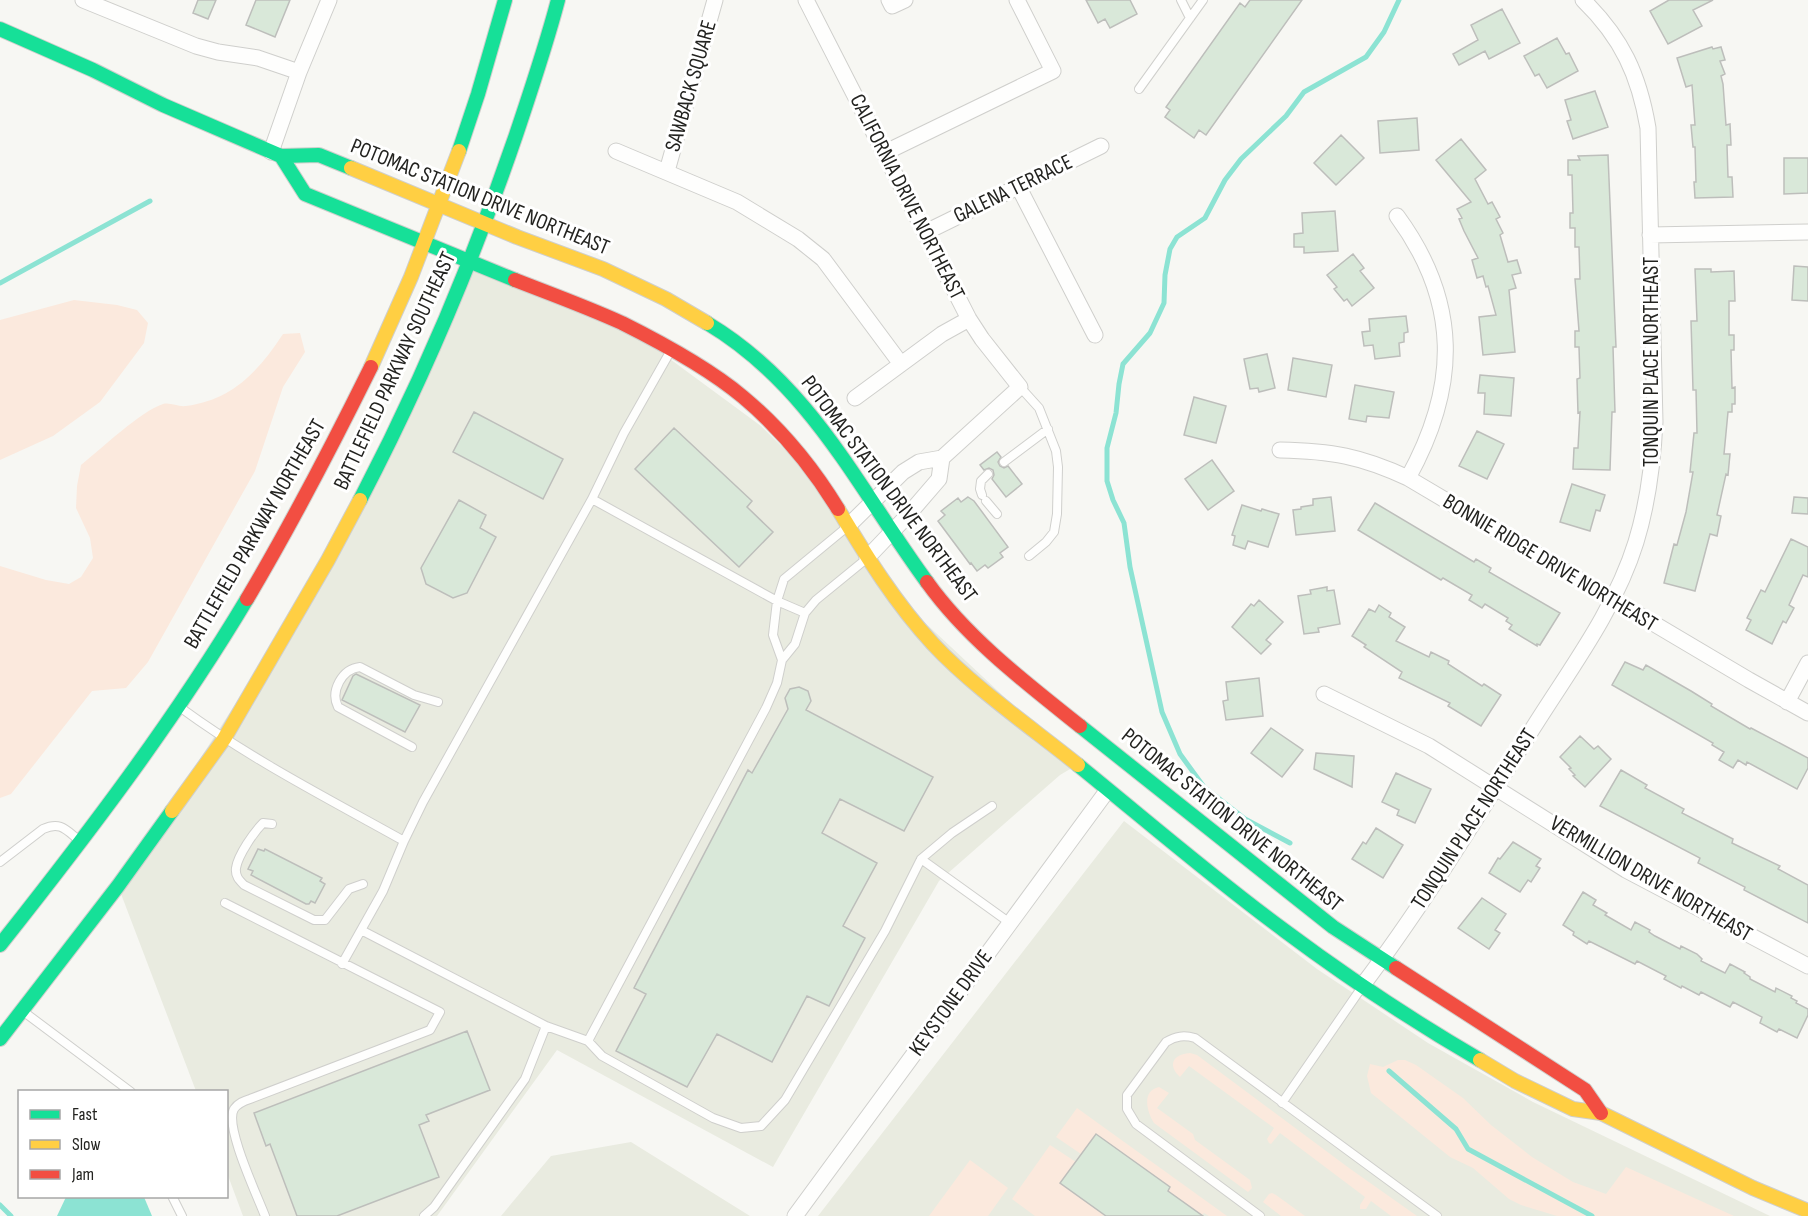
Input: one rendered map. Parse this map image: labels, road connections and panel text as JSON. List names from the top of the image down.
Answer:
{
  "streets": {
    "street": [
      "SAWBACK SQUARE",
      "GALENA TERRACE",
      "POTOMAC STATION DRIVE NORTHEAST",
      "CALIFORNIA DRIVE NORTHEAST",
      "TONQUIN PLACE NORTHEAST",
      "BATTLEFIELD PARKWAY SOUTHEAST",
      "BATTLEFIELD PARKWAY NORTHEAST",
      "BONNIE RIDGE DRIVE NORTHEAST",
      "VERMILLION DRIVE NORTHEAST",
      "KEYSTONE DRIVE"
    ]
  },
  "crossings": [
    ["GALENA TERRACE", "CALIFORNIA DRIVE NORTHEAST"],
    ["POTOMAC STATION DRIVE NORTHEAST", "TONQUIN PLACE NORTHEAST"],
    ["POTOMAC STATION DRIVE NORTHEAST", "BATTLEFIELD PARKWAY SOUTHEAST"],
    ["POTOMAC STATION DRIVE NORTHEAST", "BATTLEFIELD PARKWAY NORTHEAST"],
    ["POTOMAC STATION DRIVE NORTHEAST", "KEYSTONE DRIVE"],
    ["TONQUIN PLACE NORTHEAST", "BONNIE RIDGE DRIVE NORTHEAST"],
    ["TONQUIN PLACE NORTHEAST", "VERMILLION DRIVE NORTHEAST"]
  ],
  "legend": ["Fast", "Slow", "Jam"]
}
